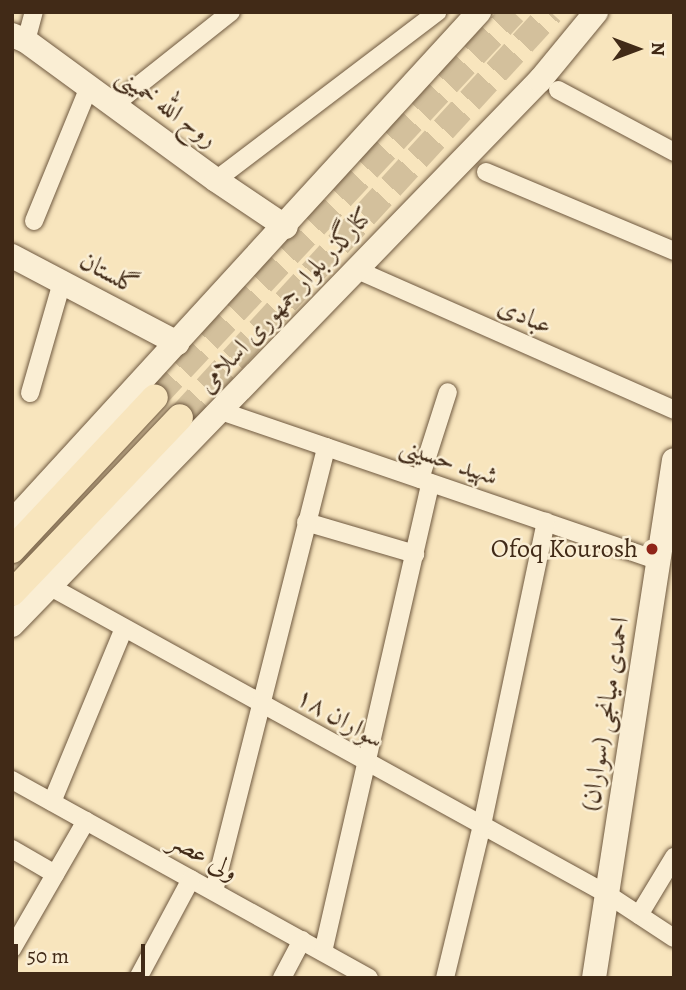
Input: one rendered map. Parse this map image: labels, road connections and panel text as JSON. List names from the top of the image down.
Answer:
{
  "streets": {
    "main road": [
      "روح الله خمینی",
      "گلستان",
      "کنارگذر بلوار جمهوری اسلامی",
      "احمدی میانجی (سواران)"
    ],
    "street": [
      "عبادی",
      "شهید حسینی",
      "سواران ۱۸",
      "ولی عصر"
    ]
  },
  "crossings": [
    ["روح الله خمینی", "کنارگذر بلوار جمهوری اسلامی"],
    ["گلستان", "کنارگذر بلوار جمهوری اسلامی"],
    ["کنارگذر بلوار جمهوری اسلامی", "عبادی"],
    ["کنارگذر بلوار جمهوری اسلامی", "شهید حسینی"],
    ["کنارگذر بلوار جمهوری اسلامی", "سواران ۱۸"],
    ["شهید حسینی", "احمدی میانجی (سواران)"],
    ["احمدی میانجی (سواران)", "سواران ۱۸"]
  ],
  "places": ["Ofoq Kourosh"],
  "scale_bar": "50 m",
  "north": "right"
}
